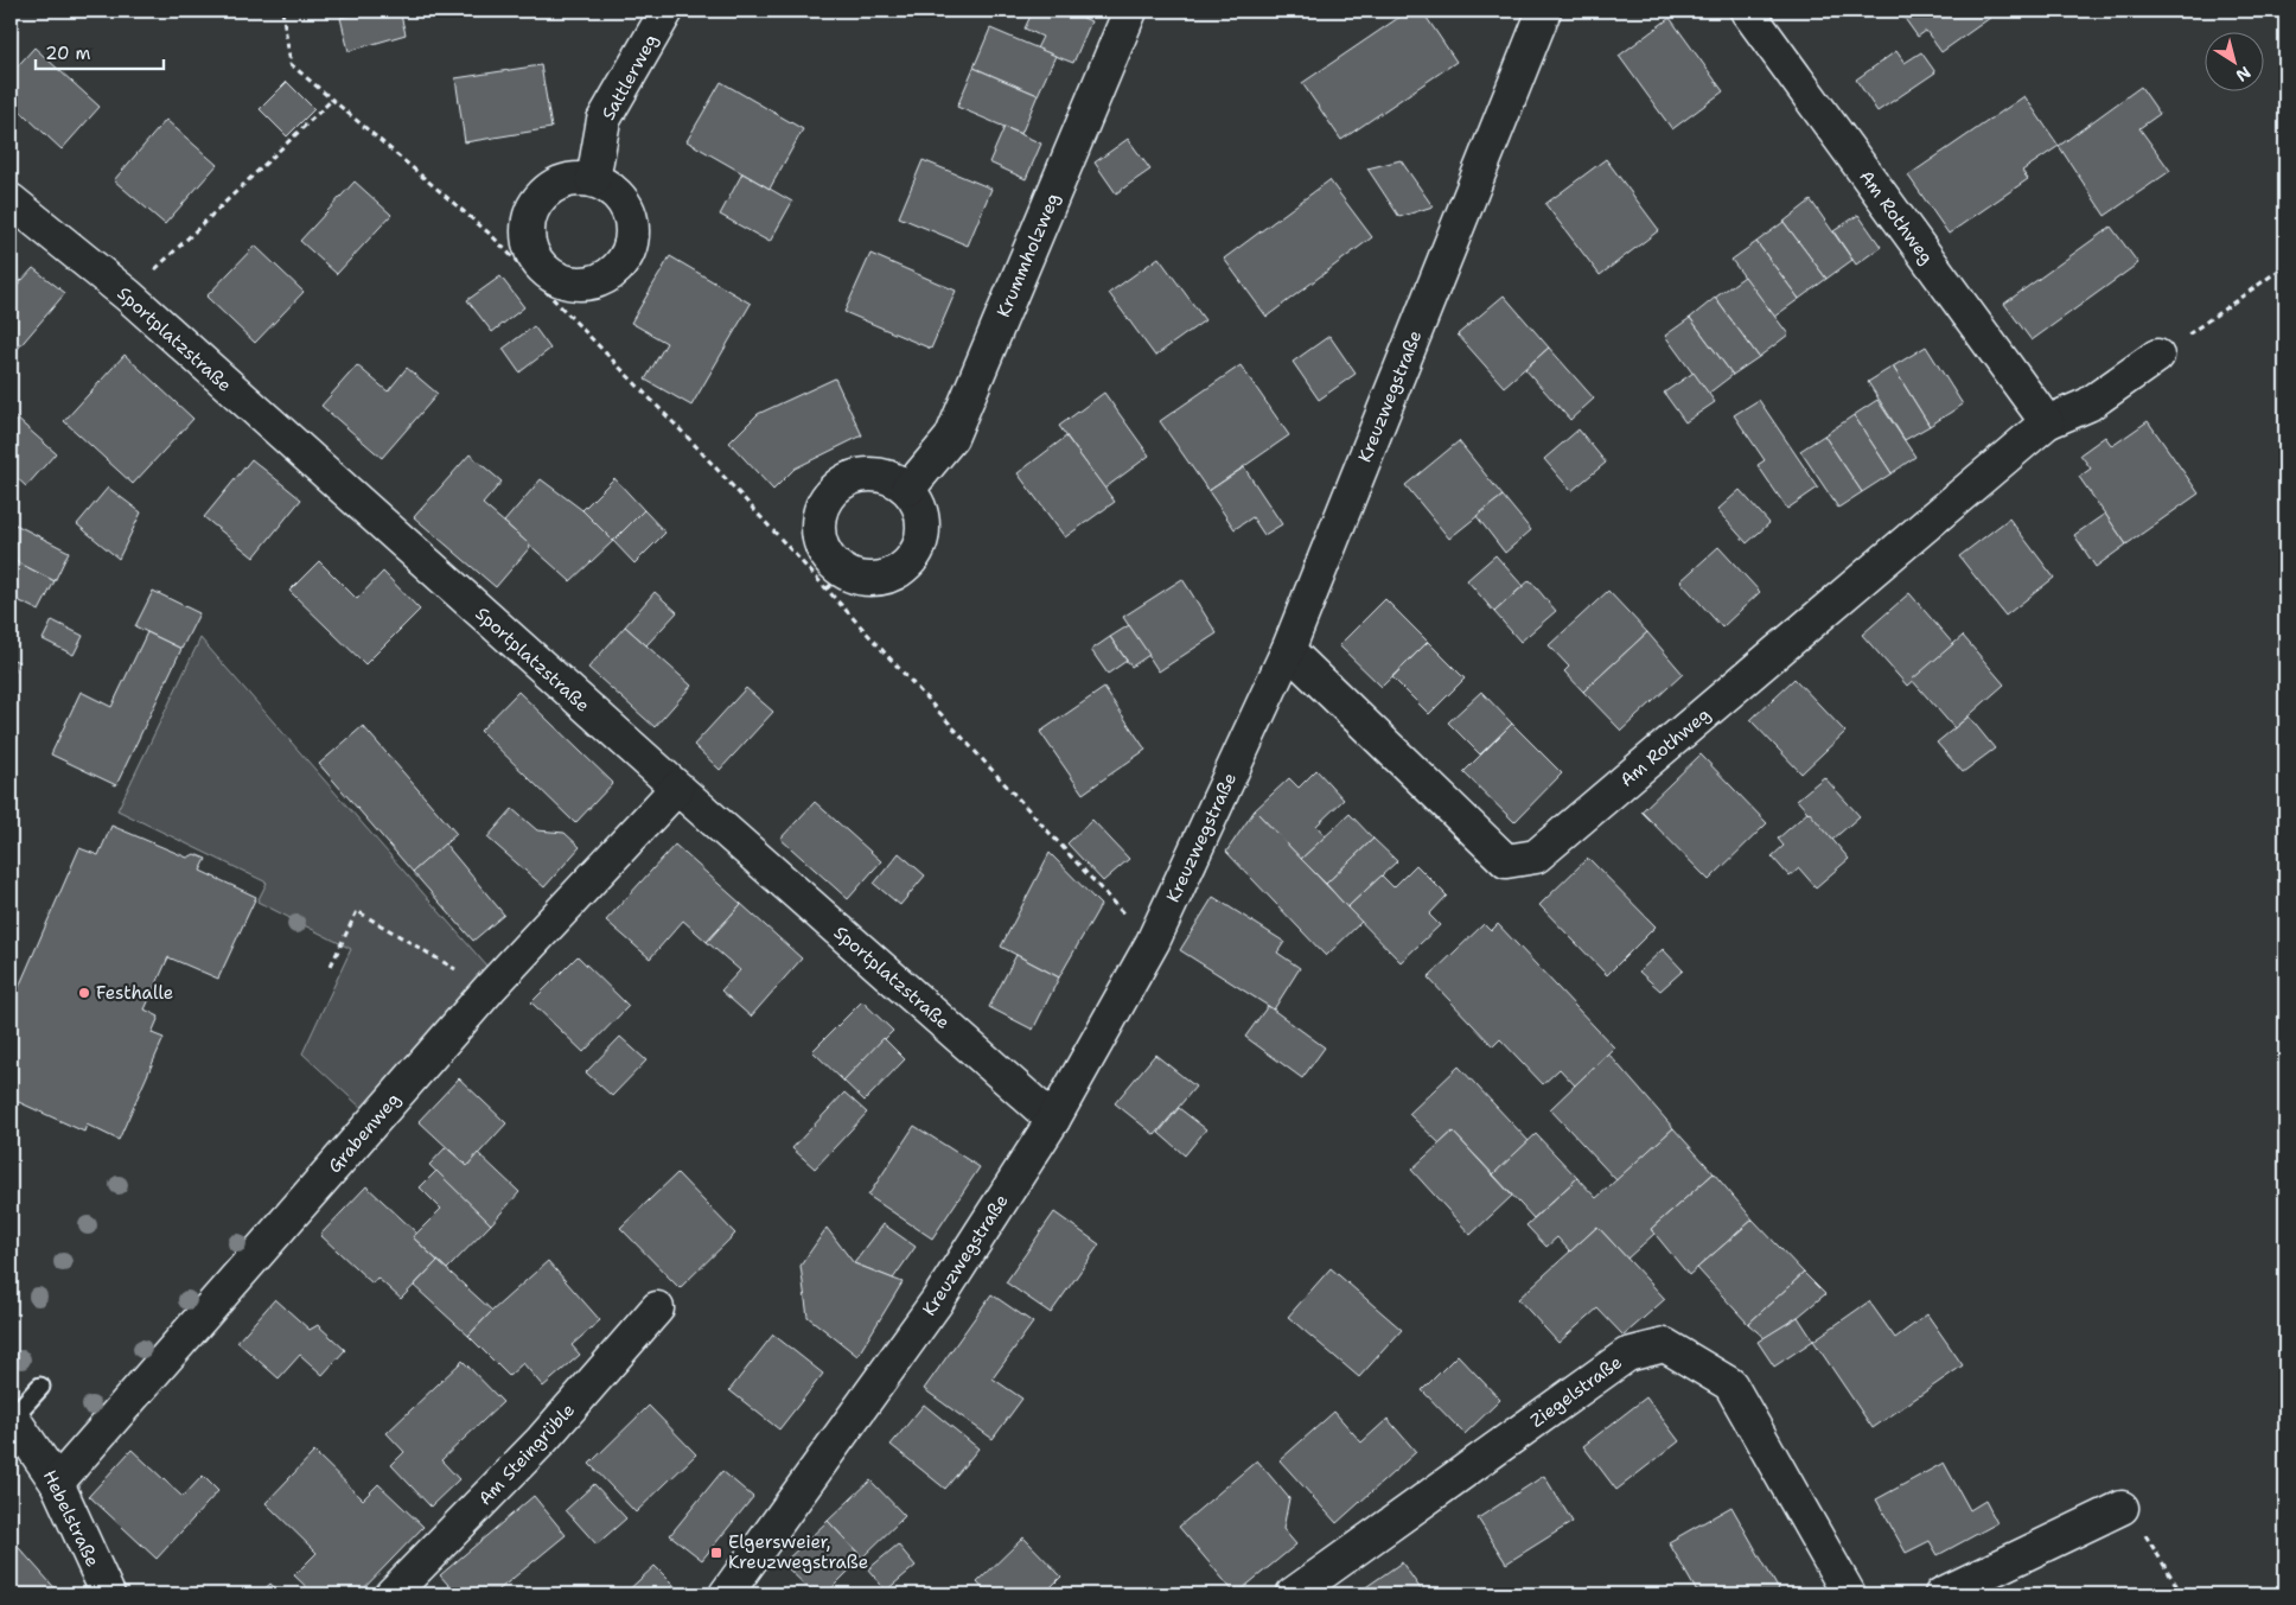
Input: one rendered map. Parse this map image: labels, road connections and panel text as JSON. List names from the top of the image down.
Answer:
{
  "streets": {
    "street": [
      "Sattlerweg",
      "Am Rothweg",
      "Krummholzweg",
      "Sportplatzstraße",
      "Kreuzwegstraße",
      "Grabenweg",
      "Ziegelstraße",
      "Am Steingrüble",
      "Hebelstraße"
    ]
  },
  "crossings": [
    ["Am Rothweg", "Kreuzwegstraße"],
    ["Sportplatzstraße", "Kreuzwegstraße"],
    ["Sportplatzstraße", "Grabenweg"],
    ["Grabenweg", "Hebelstraße"]
  ],
  "places": {
    "other": ["Festhalle"],
    "transit": ["Elgersweier, Kreuzwegstraße"]
  },
  "scale_bar": "20 m",
  "north": "bottom right"
}
